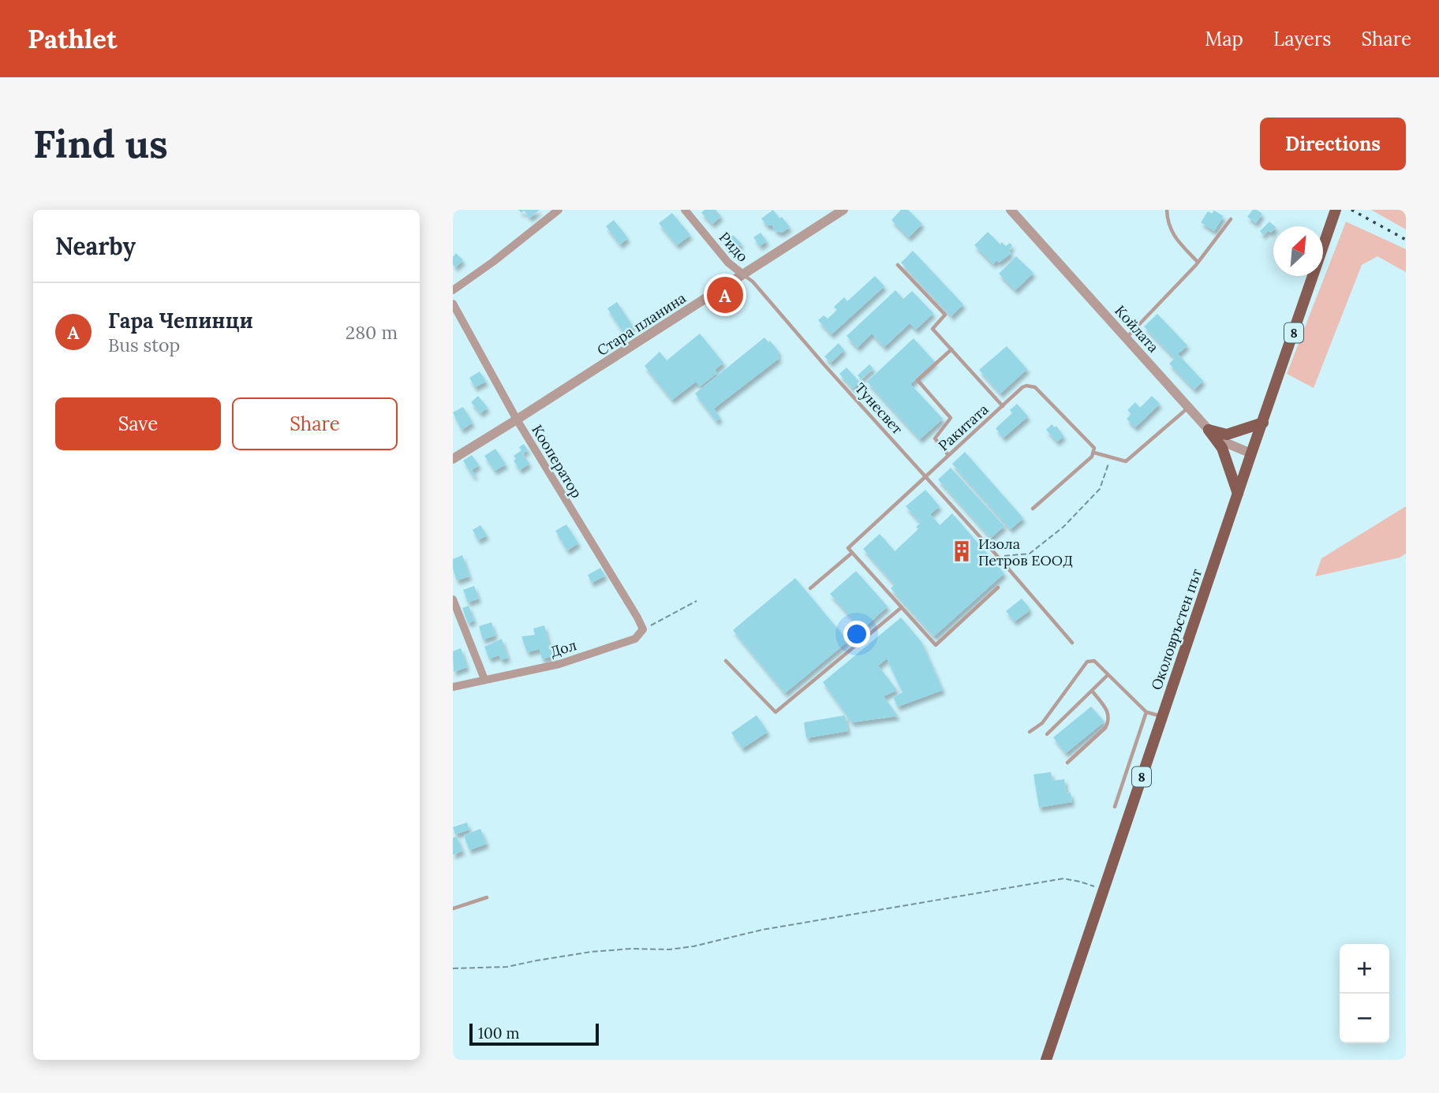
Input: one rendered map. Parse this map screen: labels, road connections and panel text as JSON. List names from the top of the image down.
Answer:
{
  "streets": {
    "main road": ["8", "Околовръстен път"],
    "street": [
      "Ридо",
      "Стара планина",
      "Койлата",
      "Кооператор",
      "Дол"
    ],
    "lane": ["Тунесвет", "Ракитата"]
  },
  "crossings": [
    ["Ридо", "Стара планина"],
    ["Ридо", "Тунесвет"],
    ["Стара планина", "Тунесвет"],
    ["Стара планина", "Кооператор"],
    ["Койлата", "Околовръстен път"],
    ["Тунесвет", "Ракитата"],
    ["Кооператор", "Дол"]
  ],
  "places": {
    "building": ["Изола Петров ЕООД"]
  },
  "scale_bar": "100 m",
  "north": "top right",
  "page": {
    "header": "Pathlet",
    "nav": ["Map", "Layers", "Share"],
    "buttons": [
      "Directions",
      ["Save", "Share"]
    ],
    "title": "Find us",
    "heading": "Nearby",
    "pins": "A",
    "list": [
      {
        "mark": "A",
        "name": "Гара Чепинци",
        "note": "Bus stop",
        "value": "280 m"
      }
    ],
    "map_buttons": ["+", "−"],
    "scale": "100 m"
  }
}
